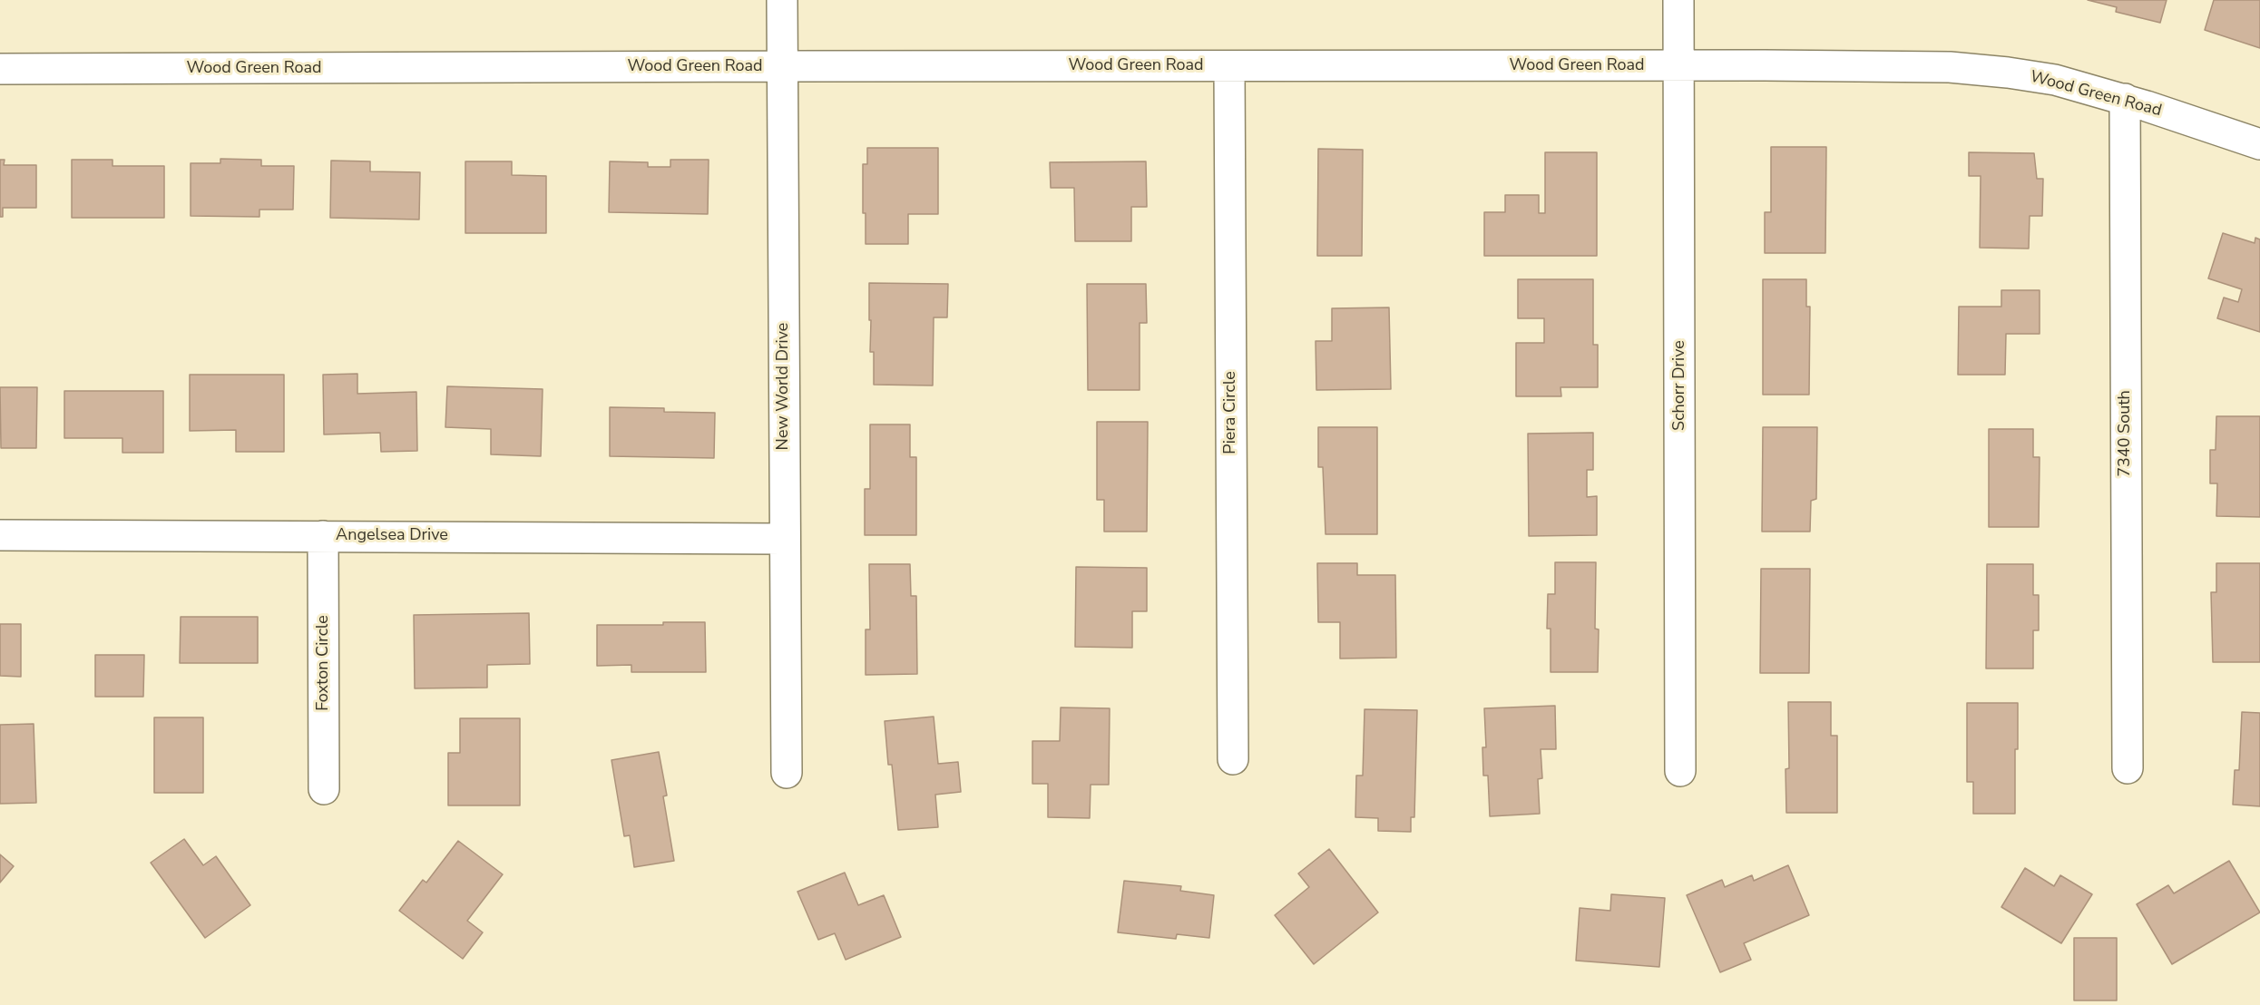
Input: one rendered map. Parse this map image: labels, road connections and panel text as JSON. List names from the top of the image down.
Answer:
{
  "streets": {
    "street": [
      "Wood Green Road",
      "Schorr Drive",
      "New World Drive",
      "Piera Circle",
      "7340 South",
      "Angelsea Drive",
      "Foxton Circle"
    ]
  },
  "crossings": [
    ["Wood Green Road", "Schorr Drive"],
    ["Wood Green Road", "New World Drive"],
    ["Wood Green Road", "Piera Circle"],
    ["Wood Green Road", "7340 South"],
    ["New World Drive", "Angelsea Drive"],
    ["Angelsea Drive", "Foxton Circle"]
  ]
}
